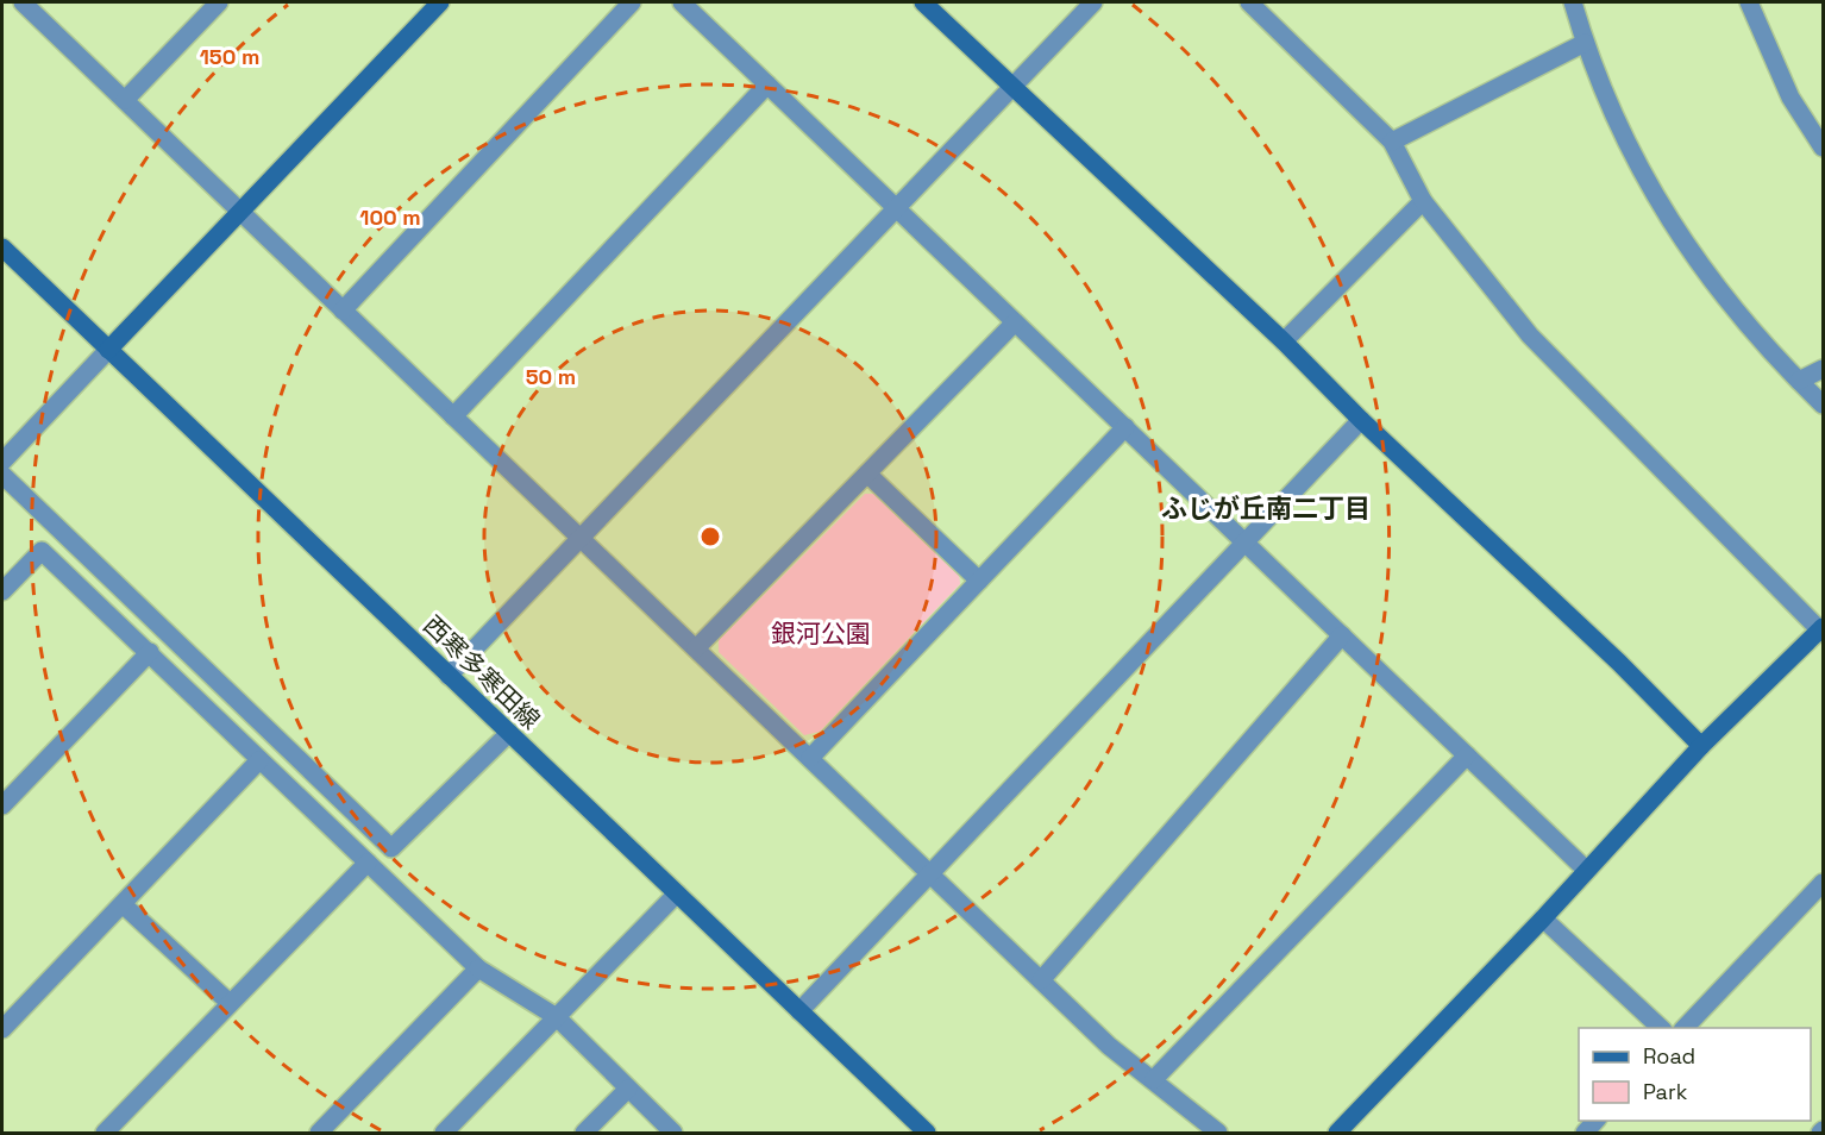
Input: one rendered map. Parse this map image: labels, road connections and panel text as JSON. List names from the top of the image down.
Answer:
{
  "streets": {
    "street": ["西寒多寒田線"]
  },
  "districts": ["ふじが丘南二丁目"],
  "parks": ["銀河公園"],
  "legend": ["Road", "Park"],
  "rings": ["150 m", "100 m", "50 m"]
}
